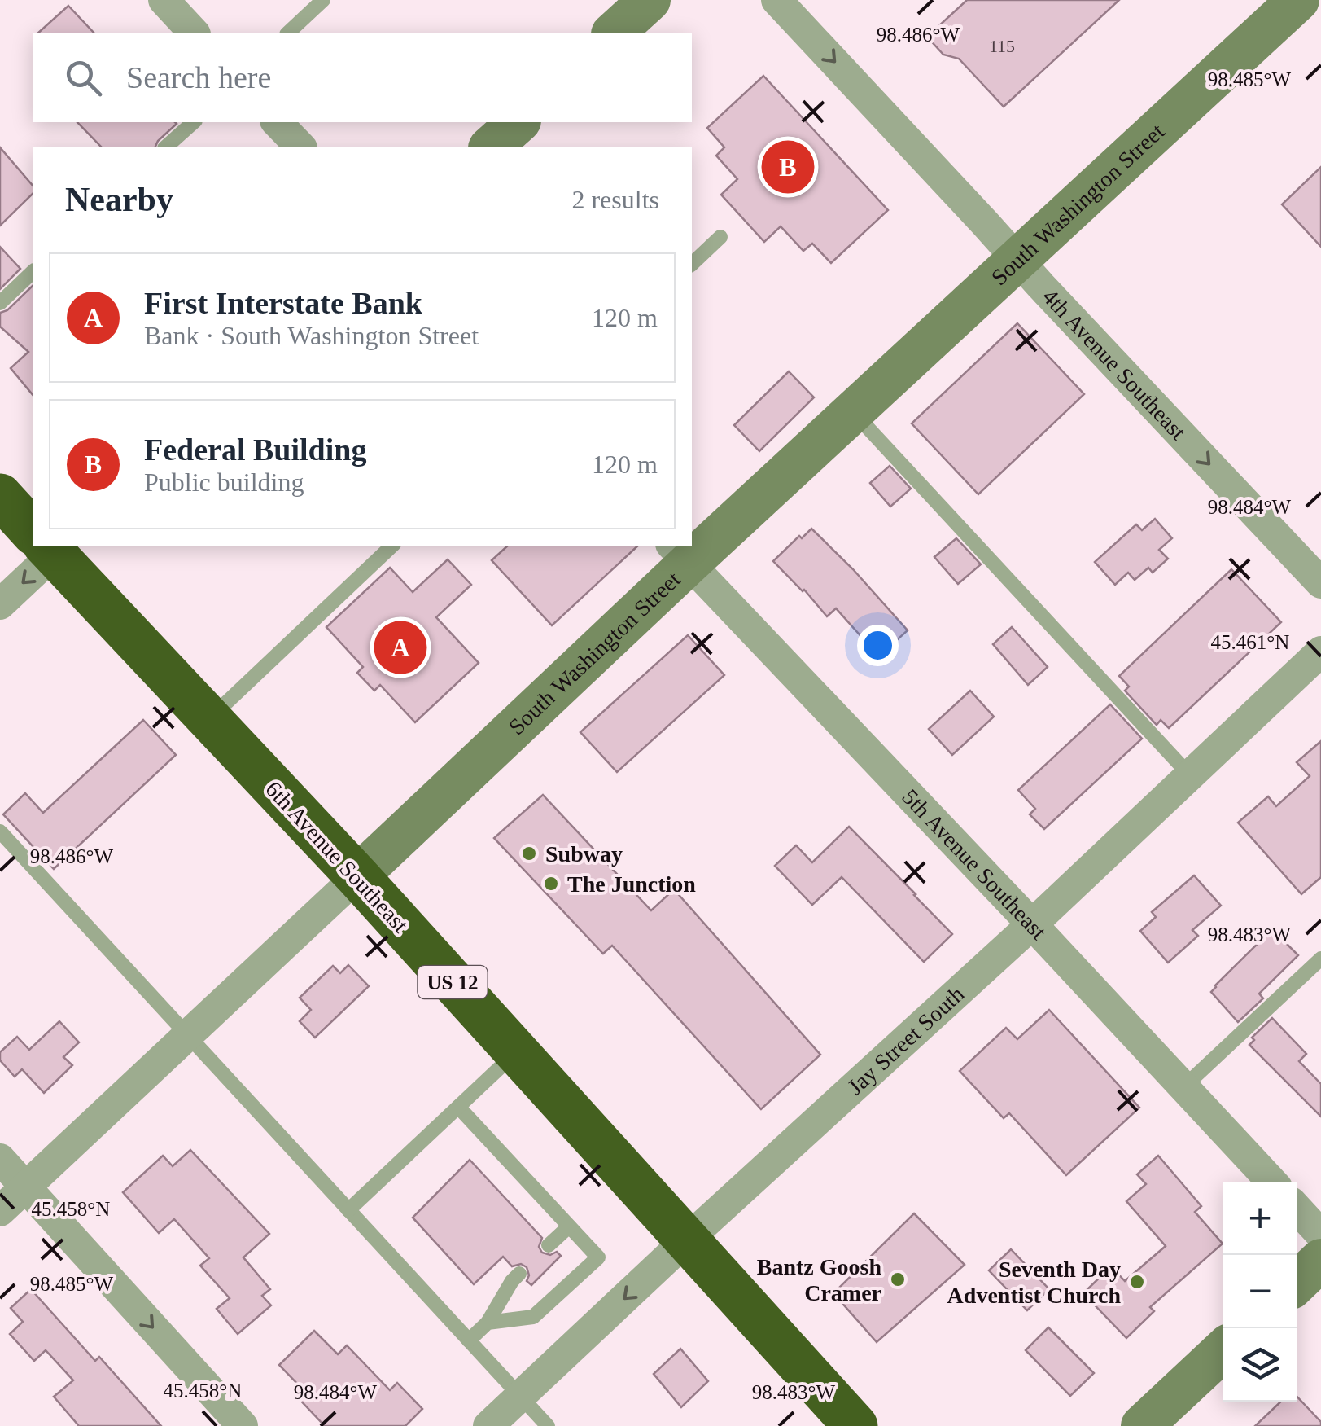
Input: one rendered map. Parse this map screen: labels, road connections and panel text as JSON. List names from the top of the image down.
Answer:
{
  "streets": {
    "highway": ["6th Avenue Southeast", "US 12"],
    "street": [
      "South Washington Street",
      "4th Avenue Southeast",
      "5th Avenue Southeast",
      "Jay Street South"
    ]
  },
  "crossings": [
    ["South Washington Street", "4th Avenue Southeast"],
    ["South Washington Street", "6th Avenue Southeast"],
    ["South Washington Street", "5th Avenue Southeast"],
    ["6th Avenue Southeast", "Jay Street South"],
    ["5th Avenue Southeast", "Jay Street South"]
  ],
  "one_way": ["4th Avenue Southeast"],
  "places": [
    "Subway",
    "The Junction",
    "Bantz Goosh Cramer",
    "Seventh Day Adventist Church"
  ],
  "house_numbers": ["115"],
  "page": {
    "search": "Search here",
    "pins": ["B", "A"],
    "heading": ["Nearby", "2 results"],
    "list": [
      {
        "mark": "A",
        "name": "First Interstate Bank",
        "note": "Bank · South Washington Street",
        "value": "120 m"
      },
      {
        "mark": "B",
        "name": "Federal Building",
        "note": "Public building",
        "value": "120 m"
      }
    ],
    "map_buttons": ["+", "−"]
  },
  "coordinates": [
    "98.486°W",
    "98.485°W",
    "98.484°W",
    "45.461°N",
    "98.483°W",
    "45.458°N"
  ]
}
